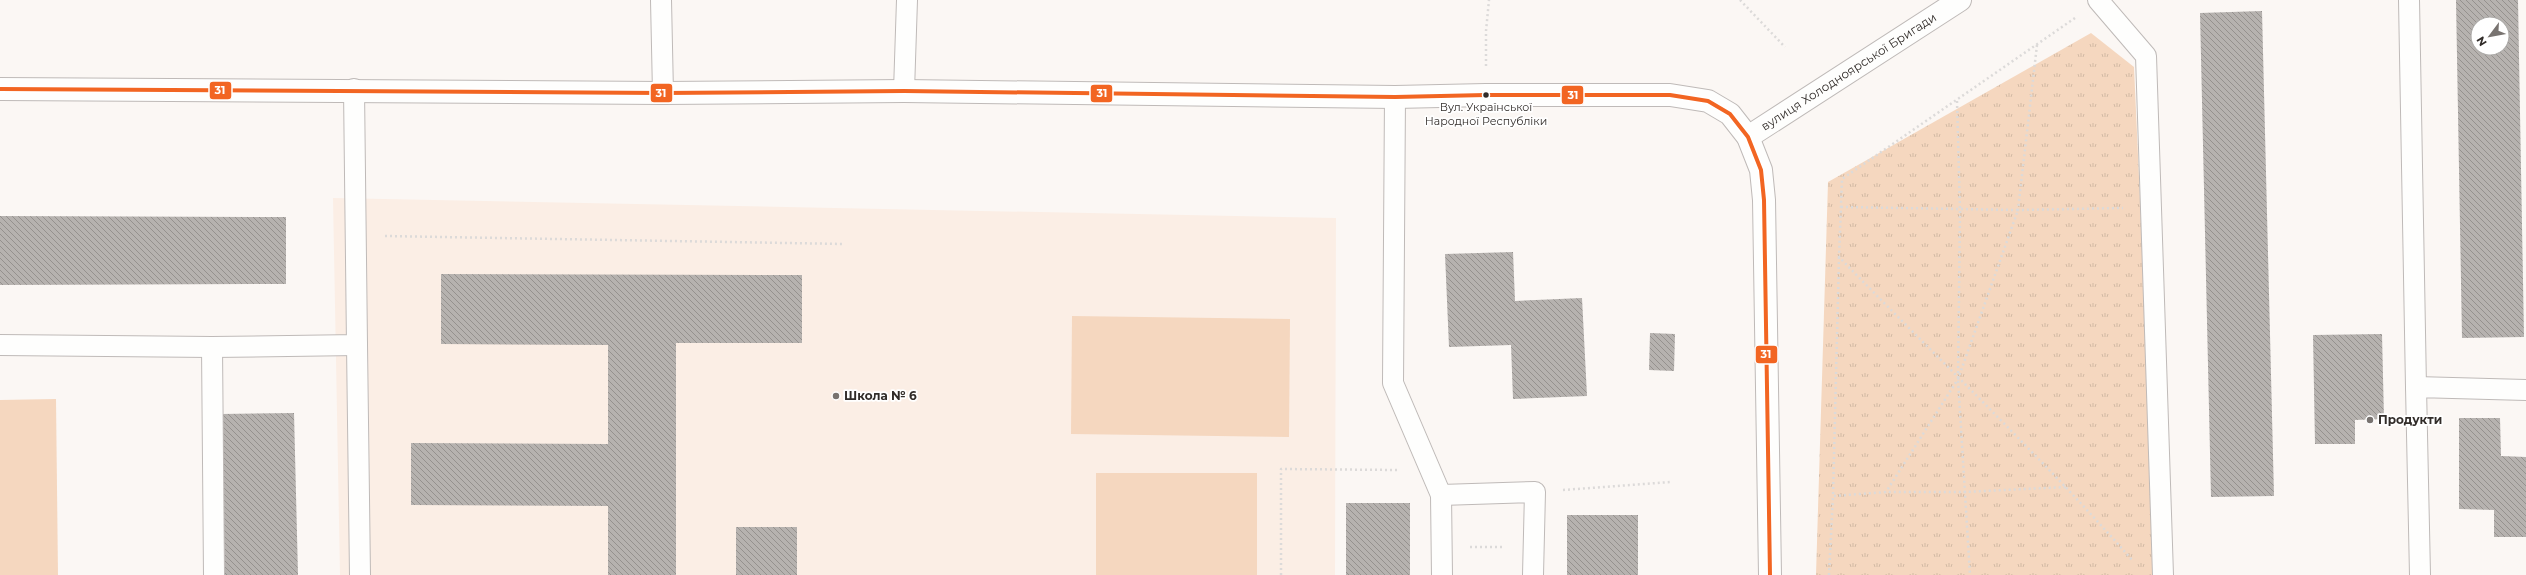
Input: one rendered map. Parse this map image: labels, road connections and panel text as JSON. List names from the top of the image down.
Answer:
{
  "streets": {
    "street": ["вулиця Холодноярської Бригади"]
  },
  "places": ["Вул. Української Народної Республіки", "Школа № 6", "Продукти"],
  "lines": ["transit line 31"],
  "north": "bottom left"
}
